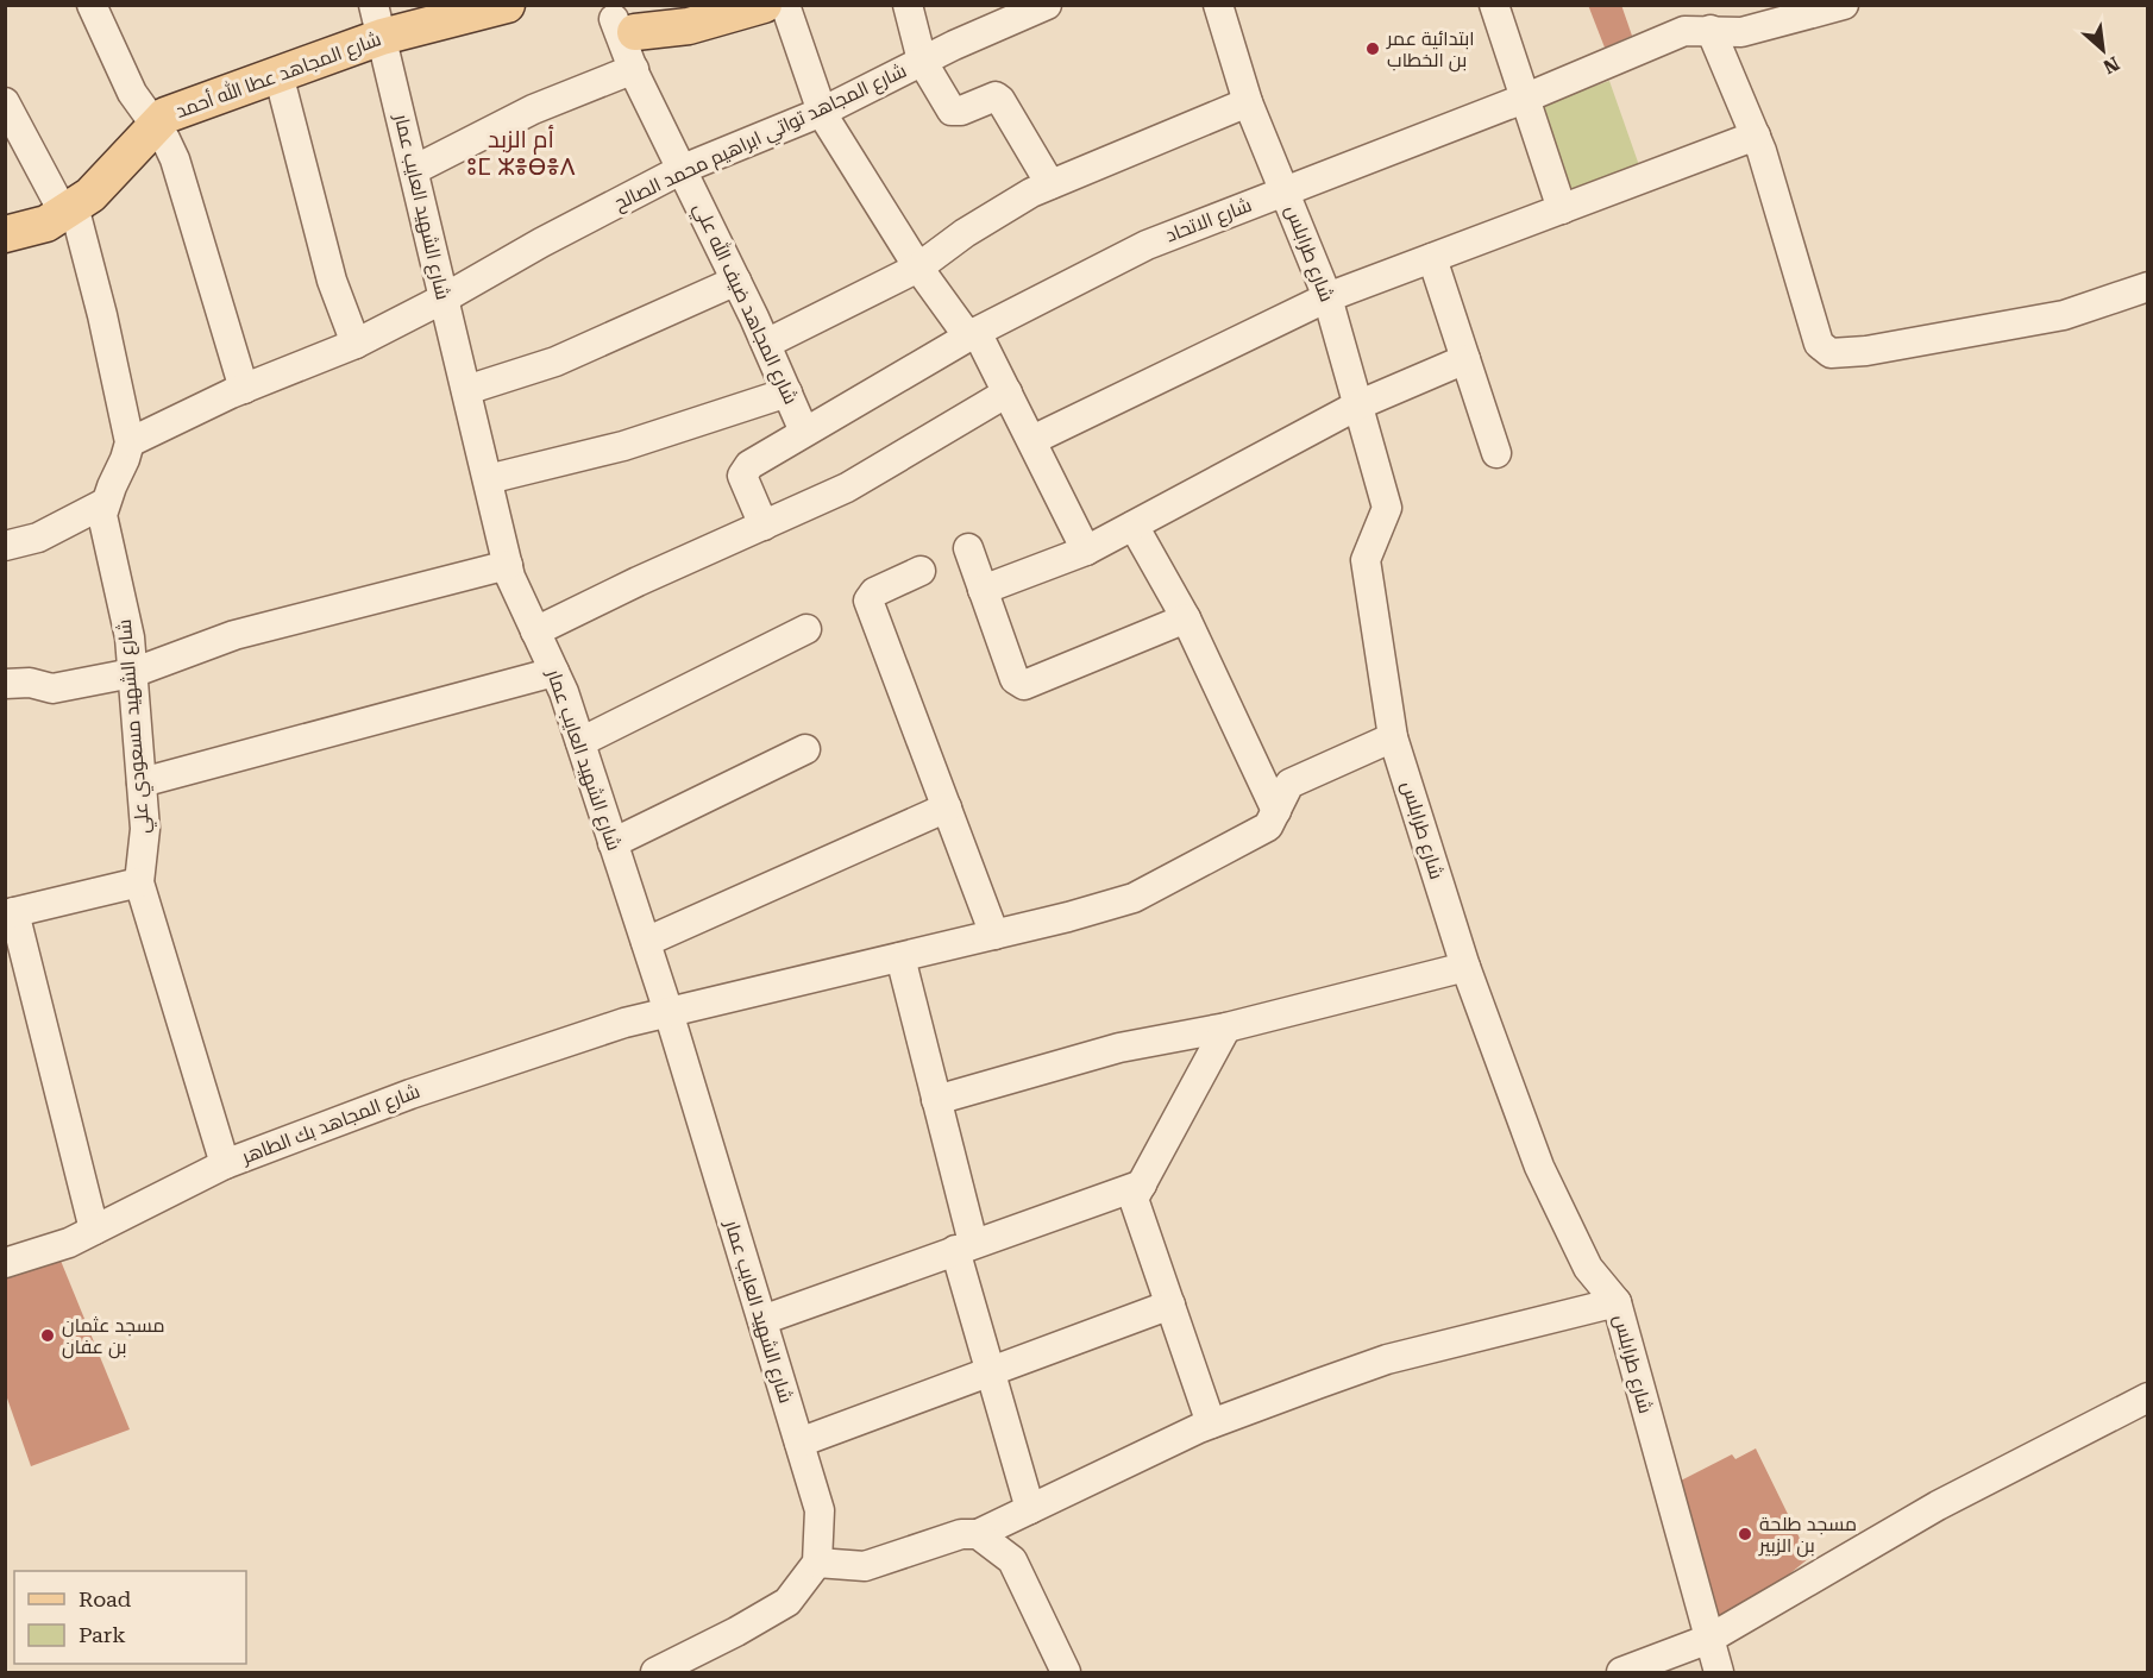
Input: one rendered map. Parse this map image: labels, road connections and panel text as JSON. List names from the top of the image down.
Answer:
{
  "streets": {
    "main road": ["شارع المجاهد عطا الله أحمد"],
    "street": [
      "شارع المجاهد تواتي ابراهيم محمد الصالح",
      "شارع الشهيد العايب عمار",
      "شارع الاتحاد",
      "شارع طرابلس",
      "شارع المجاهد ضيف الله علي",
      "شارع الشهيد مسعودي علي",
      "شارع المجاهد بك الطاهر"
    ]
  },
  "crossings": [
    ["شارع المجاهد عطا الله أحمد", "شارع الشهيد العايب عمار"],
    ["شارع المجاهد تواتي ابراهيم محمد الصالح", "شارع الشهيد العايب عمار"],
    ["شارع المجاهد تواتي ابراهيم محمد الصالح", "شارع المجاهد ضيف الله علي"],
    ["شارع المجاهد تواتي ابراهيم محمد الصالح", "شارع الشهيد مسعودي علي"],
    ["شارع الشهيد العايب عمار", "شارع المجاهد بك الطاهر"],
    ["شارع الاتحاد", "شارع طرابلس"],
    ["شارع الاتحاد", "شارع المجاهد ضيف الله علي"],
    ["شارع طرابلس", "شارع المجاهد بك الطاهر"],
    ["شارع الشهيد مسعودي علي", "شارع المجاهد بك الطاهر"]
  ],
  "districts": ["أم الزبد ⵓⵎ ⵣⴻⴱⴻⴷ"],
  "places": ["ابتدائية عمر بن الخطاب", "مسجد عثمان بن عفان", "مسجد طلحة بن الزبير"],
  "legend": ["Road", "Park"],
  "north": "bottom right"
}
